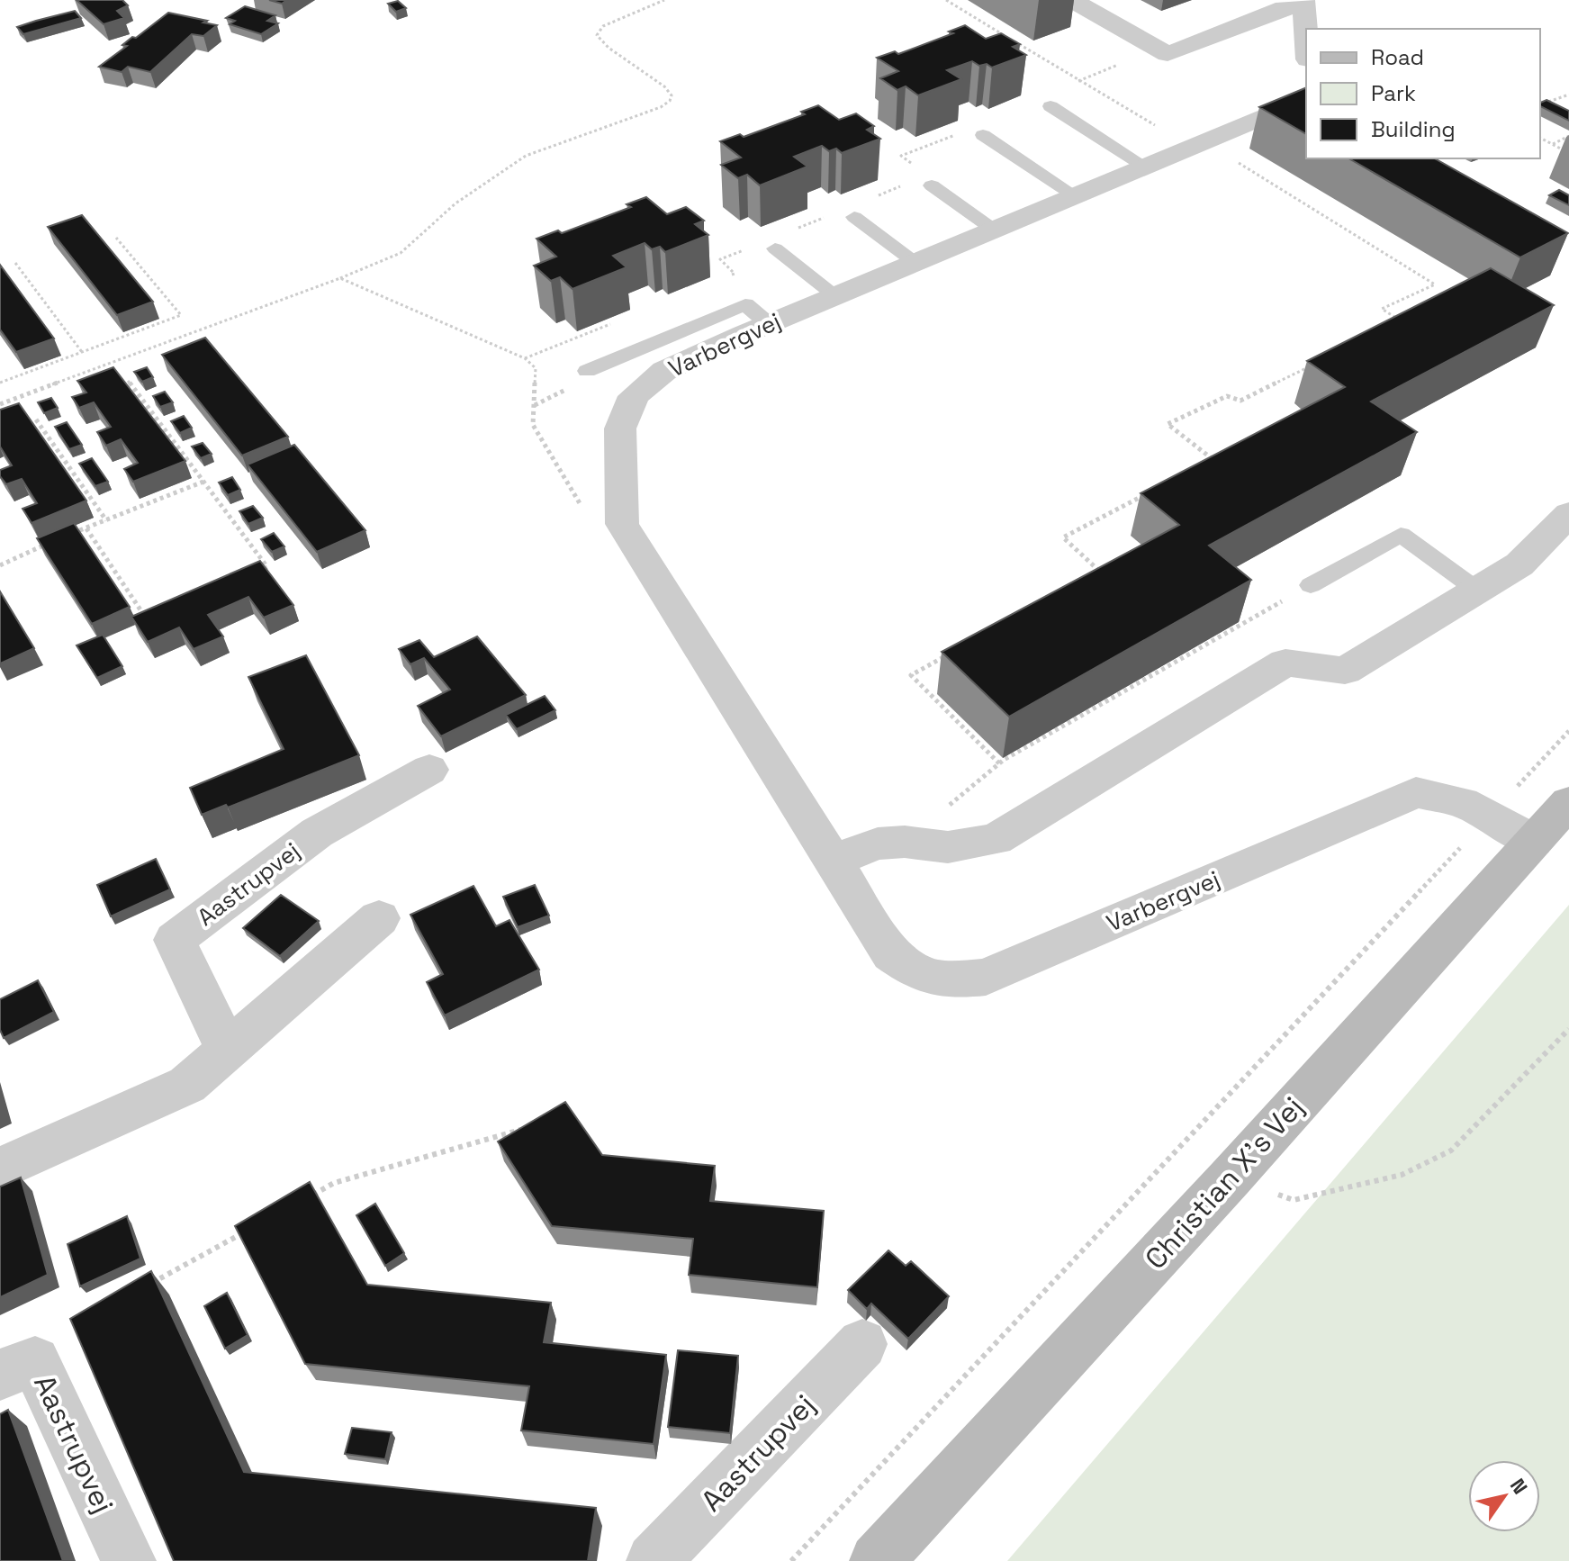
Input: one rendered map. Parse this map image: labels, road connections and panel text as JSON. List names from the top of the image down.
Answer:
{
  "streets": {
    "street": ["Varbergvej", "Aastrupvej", "Christian X's Vej"]
  },
  "crossings": [
    ["Varbergvej", "Christian X's Vej"]
  ],
  "legend": ["Road", "Park", "Building"],
  "north": "top right"
}
